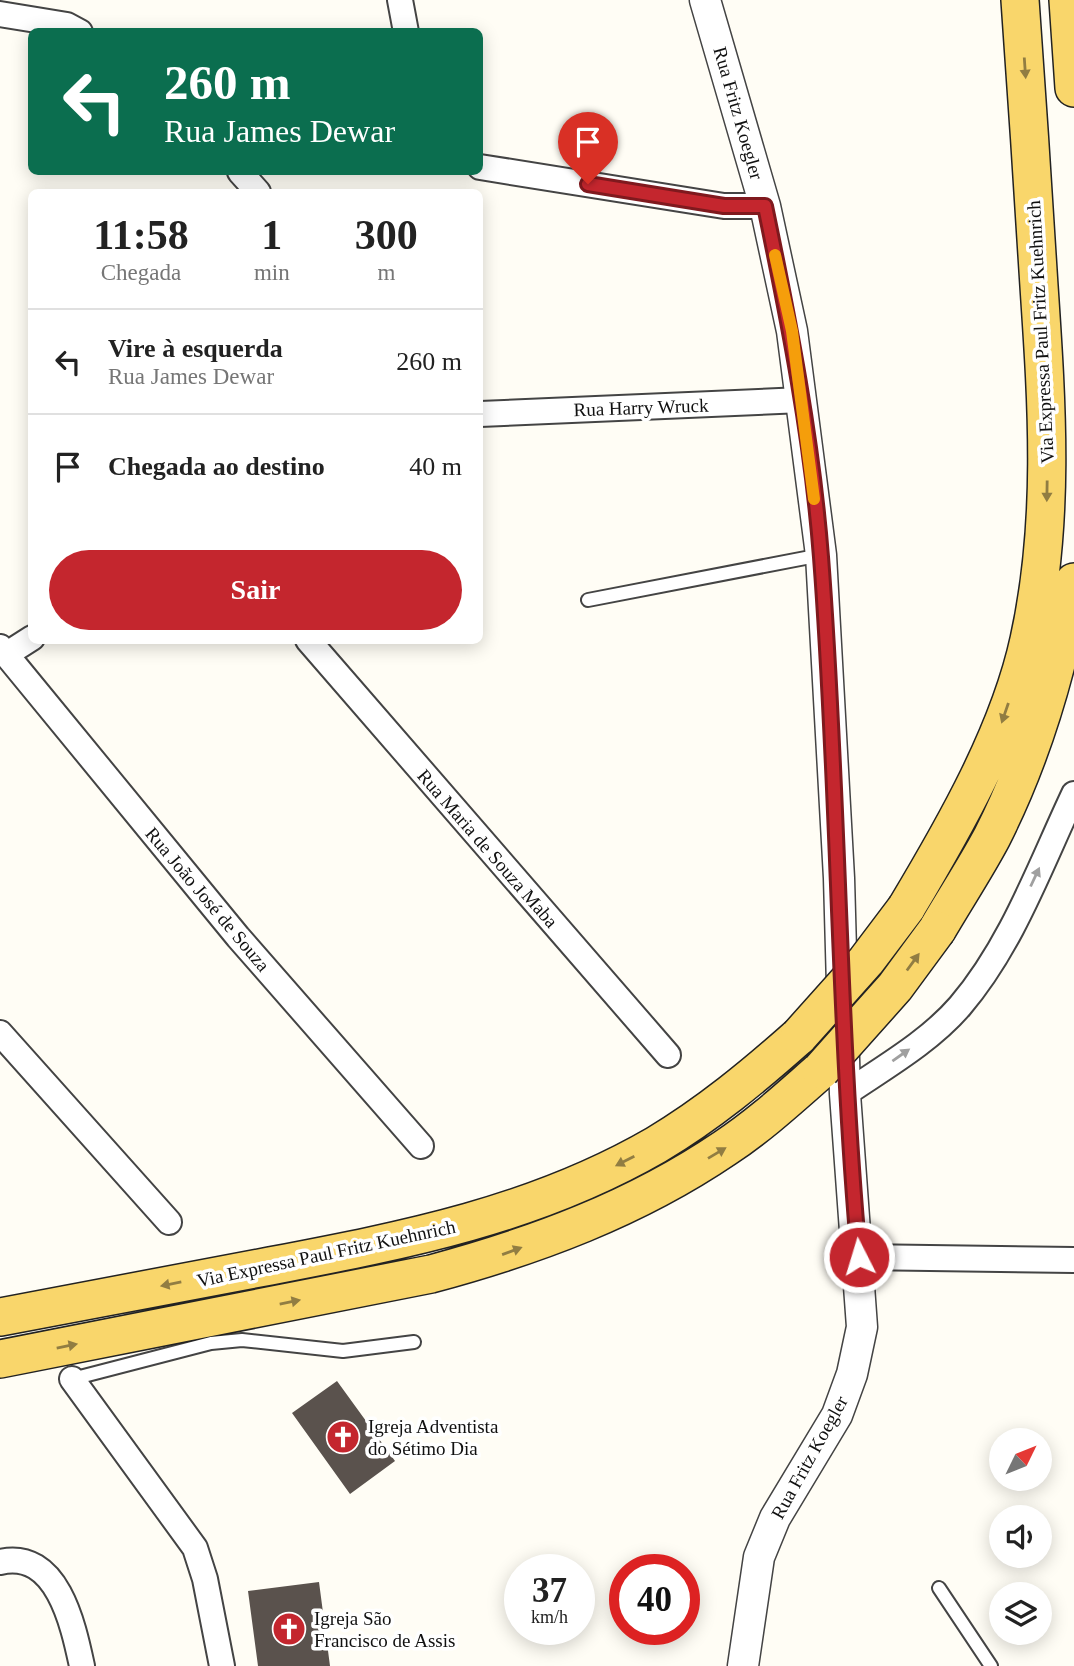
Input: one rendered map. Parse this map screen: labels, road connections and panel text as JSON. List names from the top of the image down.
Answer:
{
  "streets": {
    "main road": ["Via Expressa Paul Fritz Kuehnrich"],
    "street": [
      "Rua Fritz Koegler",
      "Rua Harry Wruck",
      "Rua Maria de Souza Maba",
      "Rua João José de Souza"
    ]
  },
  "crossings": [
    ["Rua Fritz Koegler", "Via Expressa Paul Fritz Kuehnrich"],
    ["Rua Fritz Koegler", "Rua Harry Wruck"]
  ],
  "places": {
    "church": ["Igreja Adventista do Sétimo Dia", "Igreja São Francisco de Assis"]
  },
  "north": "top right",
  "page": {
    "turn": ["260 m", "Rua James Dewar"],
    "eta": [
      "11:58",
      "Chegada",
      "1",
      "min",
      "300",
      "m"
    ],
    "list": [
      {
        "name": "Vire à esquerda",
        "note": "Rua James Dewar",
        "value": "260 m"
      },
      {
        "name": "Chegada ao destino",
        "value": "40 m"
      }
    ],
    "buttons": "Sair",
    "speed": "37 km/h",
    "limit": "40"
  }
}
